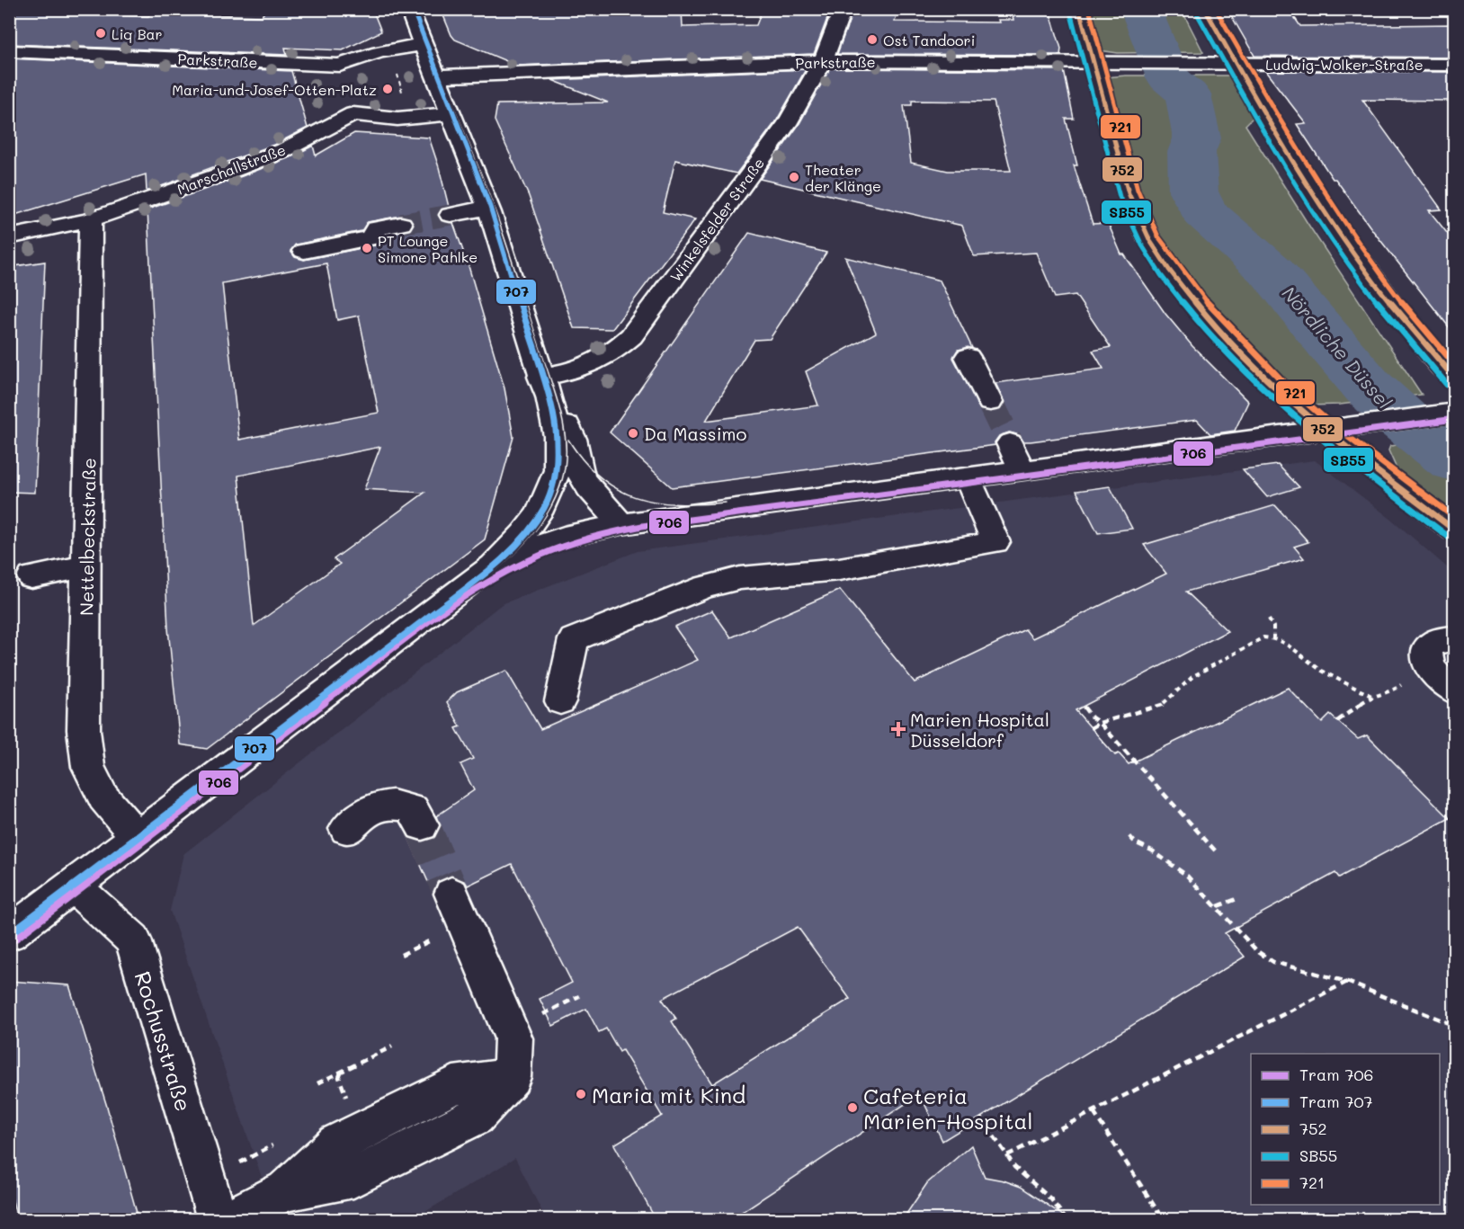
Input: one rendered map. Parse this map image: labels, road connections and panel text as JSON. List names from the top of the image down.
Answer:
{
  "streets": {
    "street": [
      "Parkstraße",
      "Ludwig-Wolker-Straße",
      "Marschallstraße",
      "Winkelsfelder Straße",
      "Nettelbeckstraße",
      "Rochusstraße"
    ]
  },
  "crossings": [
    ["Parkstraße", "Ludwig-Wolker-Straße"],
    ["Parkstraße", "Winkelsfelder Straße"],
    ["Marschallstraße", "Nettelbeckstraße"]
  ],
  "water": ["Nördliche Düssel"],
  "places": {
    "other": [
      "Liq Bar",
      "Ost Tandoori",
      "Maria-und-Josef-Otten-Platz",
      "Theater der Klänge",
      "PT Lounge Simone Pahlke",
      "Da Massimo",
      "Maria mit Kind",
      "Cafeteria Marien-Hospital"
    ],
    "health": ["Marien Hospital Düsseldorf"]
  },
  "lines": [
    "tram line 707",
    "transit line 752",
    "transit line 721",
    "transit line SB55",
    "tram line 706"
  ],
  "legend": [
    "Tram 706",
    "Tram 707",
    "752",
    "SB55",
    "721"
  ]
}
